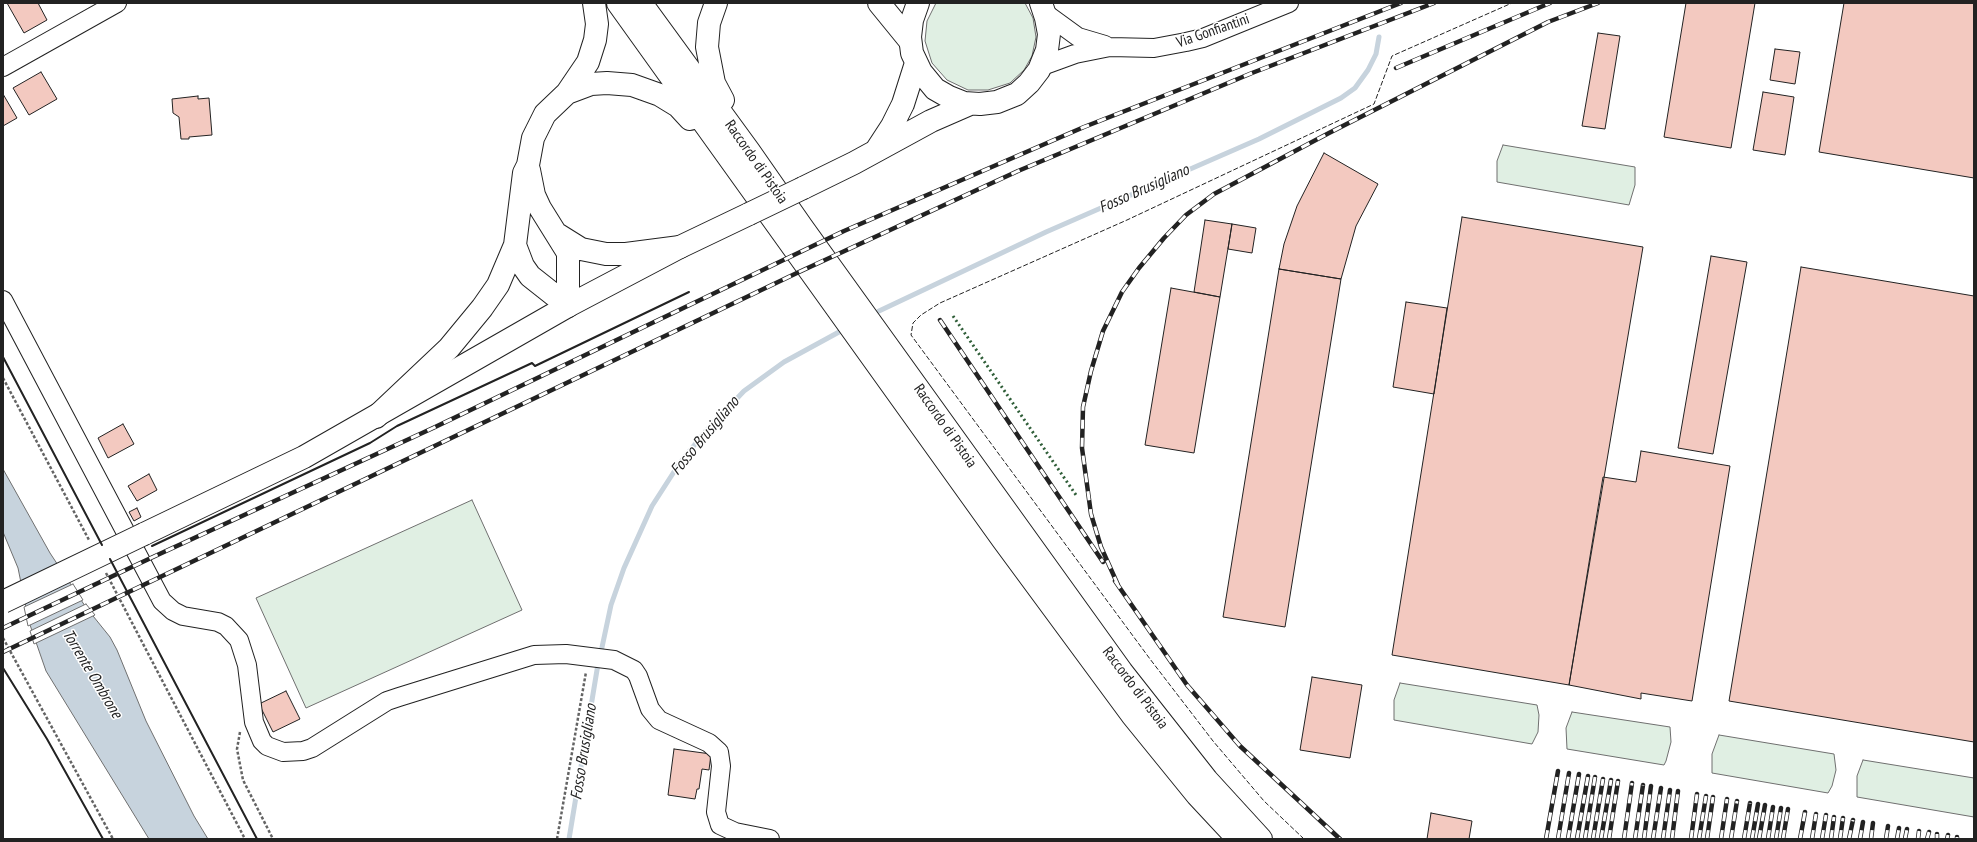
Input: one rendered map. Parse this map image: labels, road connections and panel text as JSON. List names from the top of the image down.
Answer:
{
  "streets": {
    "main road": ["Raccordo di Pistoia"],
    "street": ["Via Gonfiantini"]
  },
  "water": ["Fosso Brusigliano", "Torrente Ombrone"]
}
